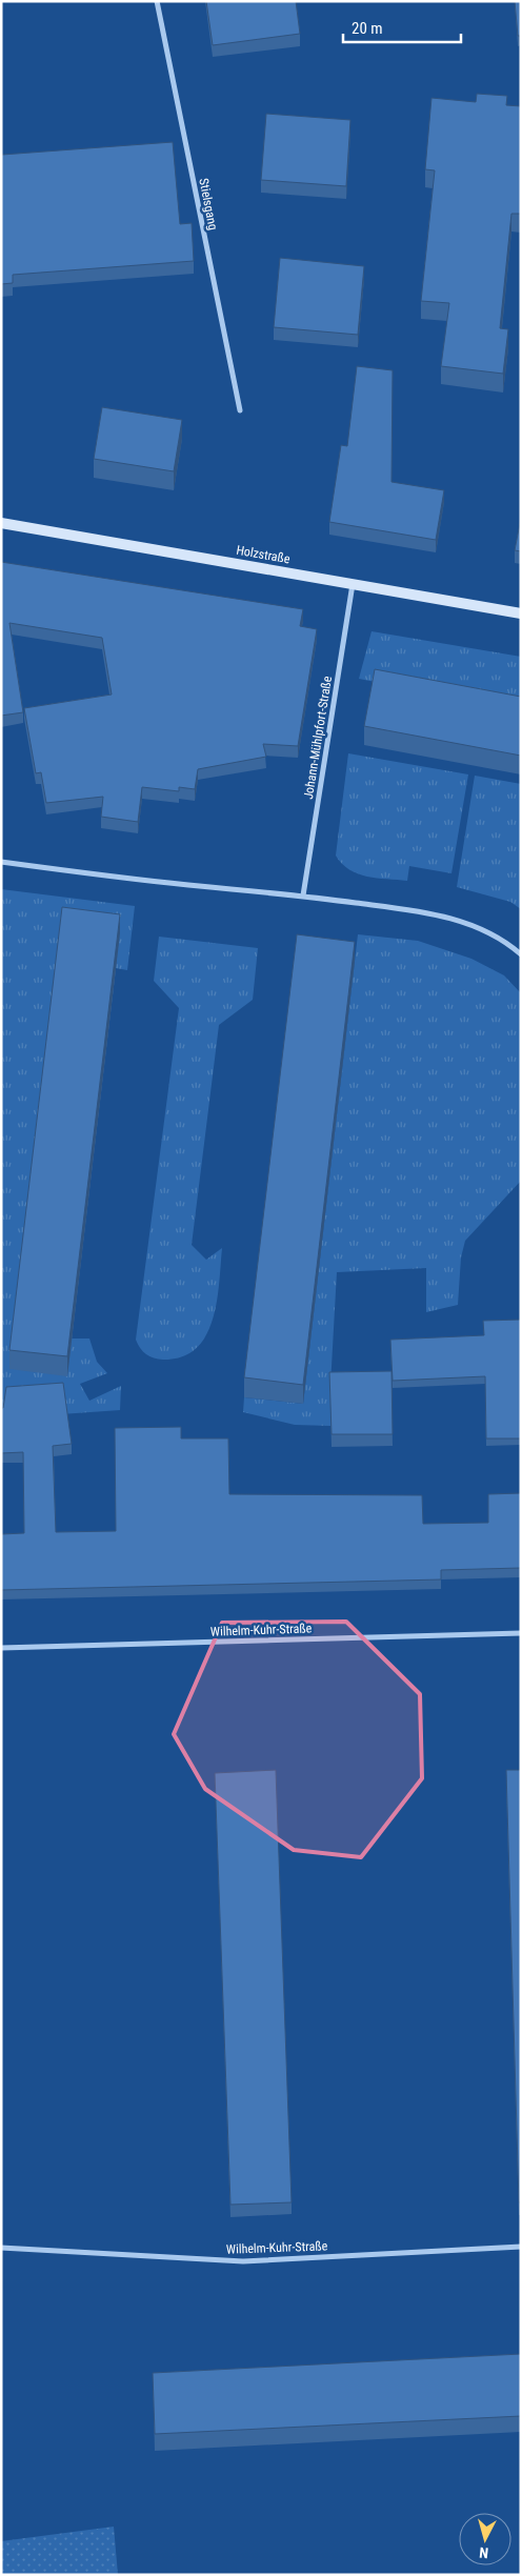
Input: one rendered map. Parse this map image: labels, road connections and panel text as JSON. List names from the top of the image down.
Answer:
{
  "streets": {
    "street": [
      "Stielsgang",
      "Holzstraße",
      "Johann-Mühlpfort-Straße",
      "Wilhelm-Kuhr-Straße"
    ]
  },
  "crossings": [
    ["Holzstraße", "Johann-Mühlpfort-Straße"]
  ],
  "scale_bar": "20 m",
  "north": "bottom"
}
